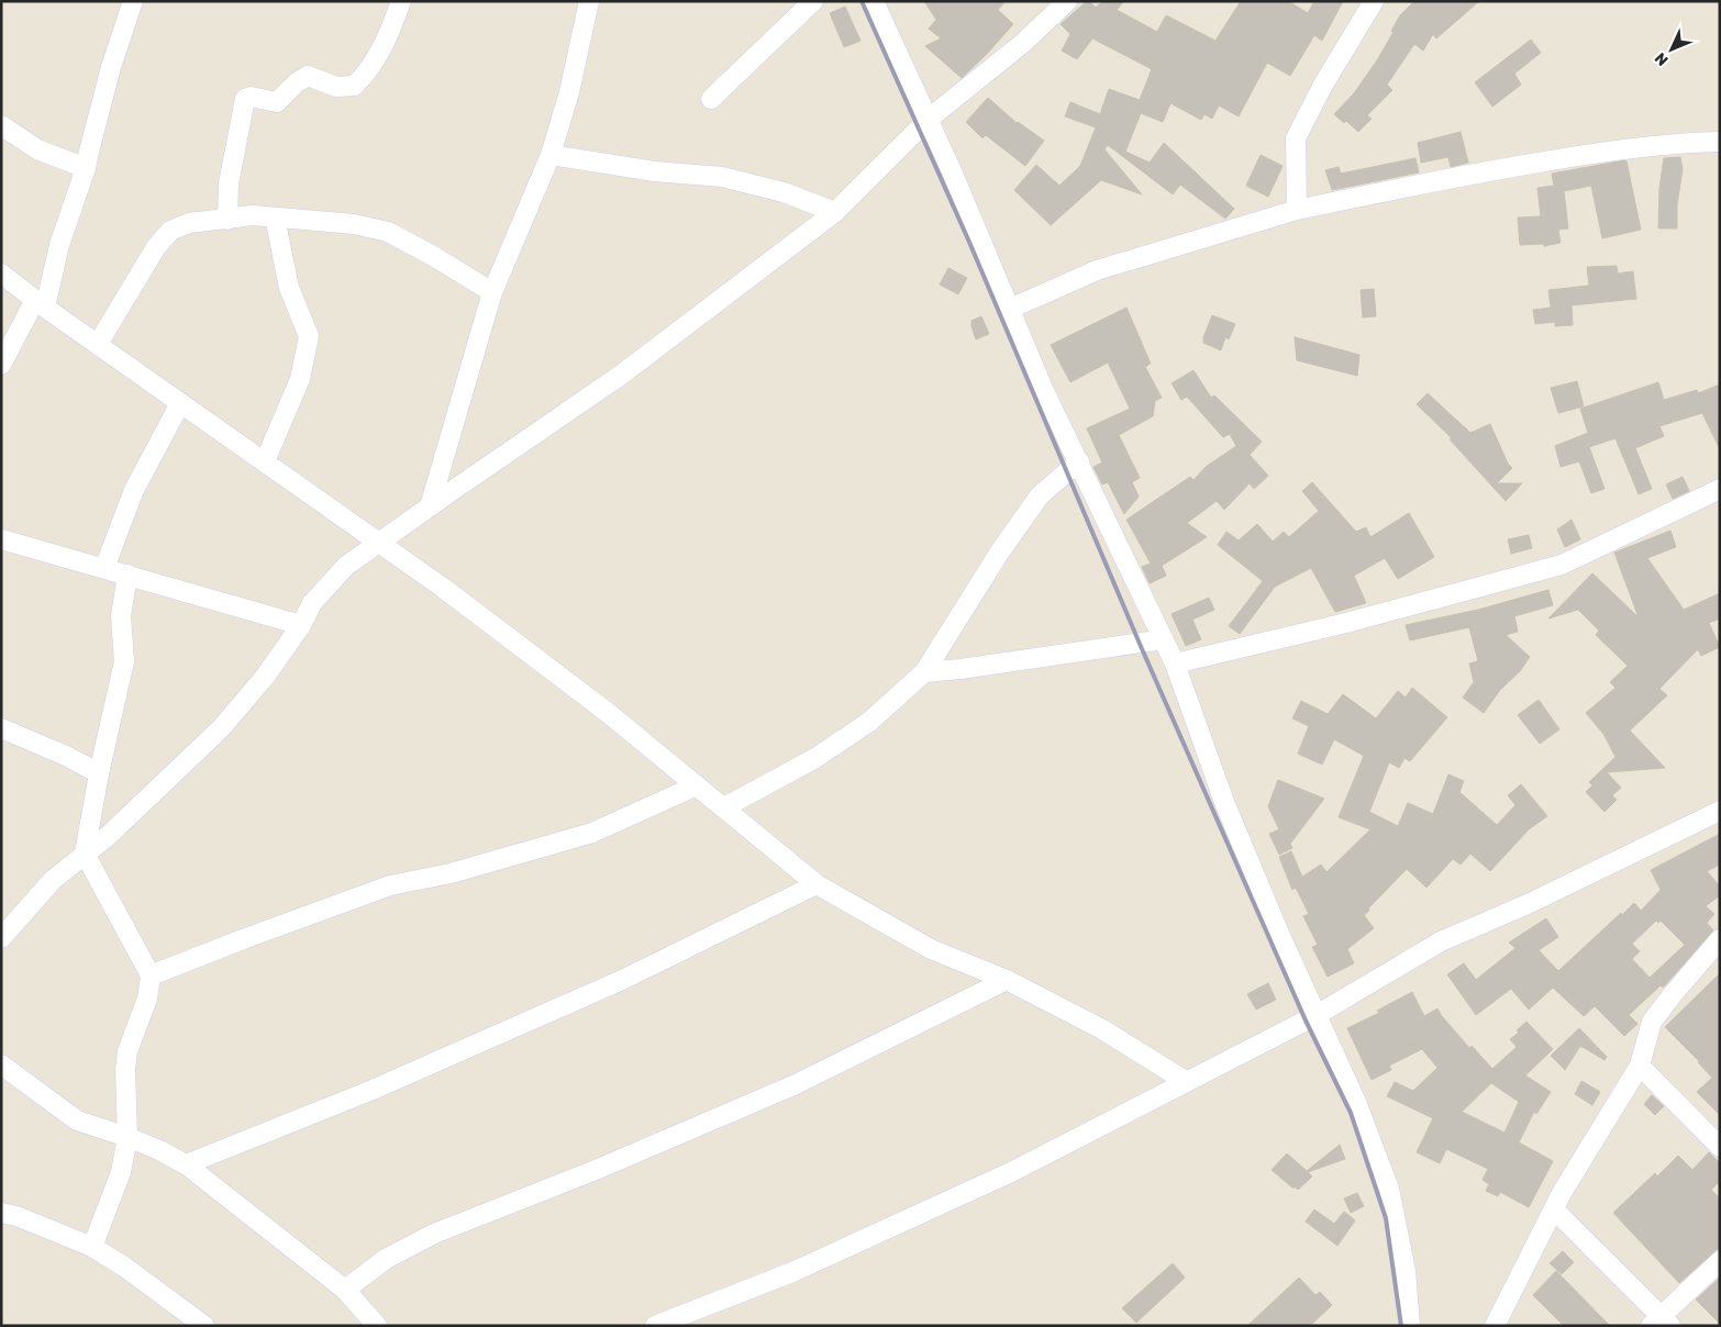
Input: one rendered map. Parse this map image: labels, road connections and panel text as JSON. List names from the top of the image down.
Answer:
{
  "north": "bottom left"
}
